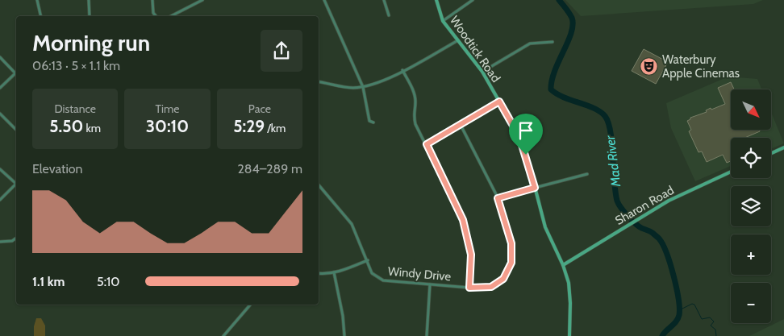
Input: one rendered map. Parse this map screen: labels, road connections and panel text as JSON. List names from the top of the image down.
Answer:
{
  "streets": {
    "main road": ["Woodtick Road", "Sharon Road"],
    "street": ["Windy Drive"]
  },
  "crossings": [
    ["Woodtick Road", "Sharon Road"]
  ],
  "water": ["Mad River"],
  "places": {
    "theatre": ["Waterbury Apple Cinemas"]
  },
  "north": "bottom right",
  "page": {
    "heading": ["Morning run", "06:13 · 5 × 1.1 km"],
    "stats": [
      ["Distance", "5.50 km"],
      ["Time", "30:10"],
      ["Pace", "5:29 /km"]
    ],
    "map_buttons": ["+", "−"],
    "chart": ["Elevation", "284–289 m"],
    "list": [
      {
        "name": "1.1 km",
        "note": "5:10"
      }
    ]
  }
}
